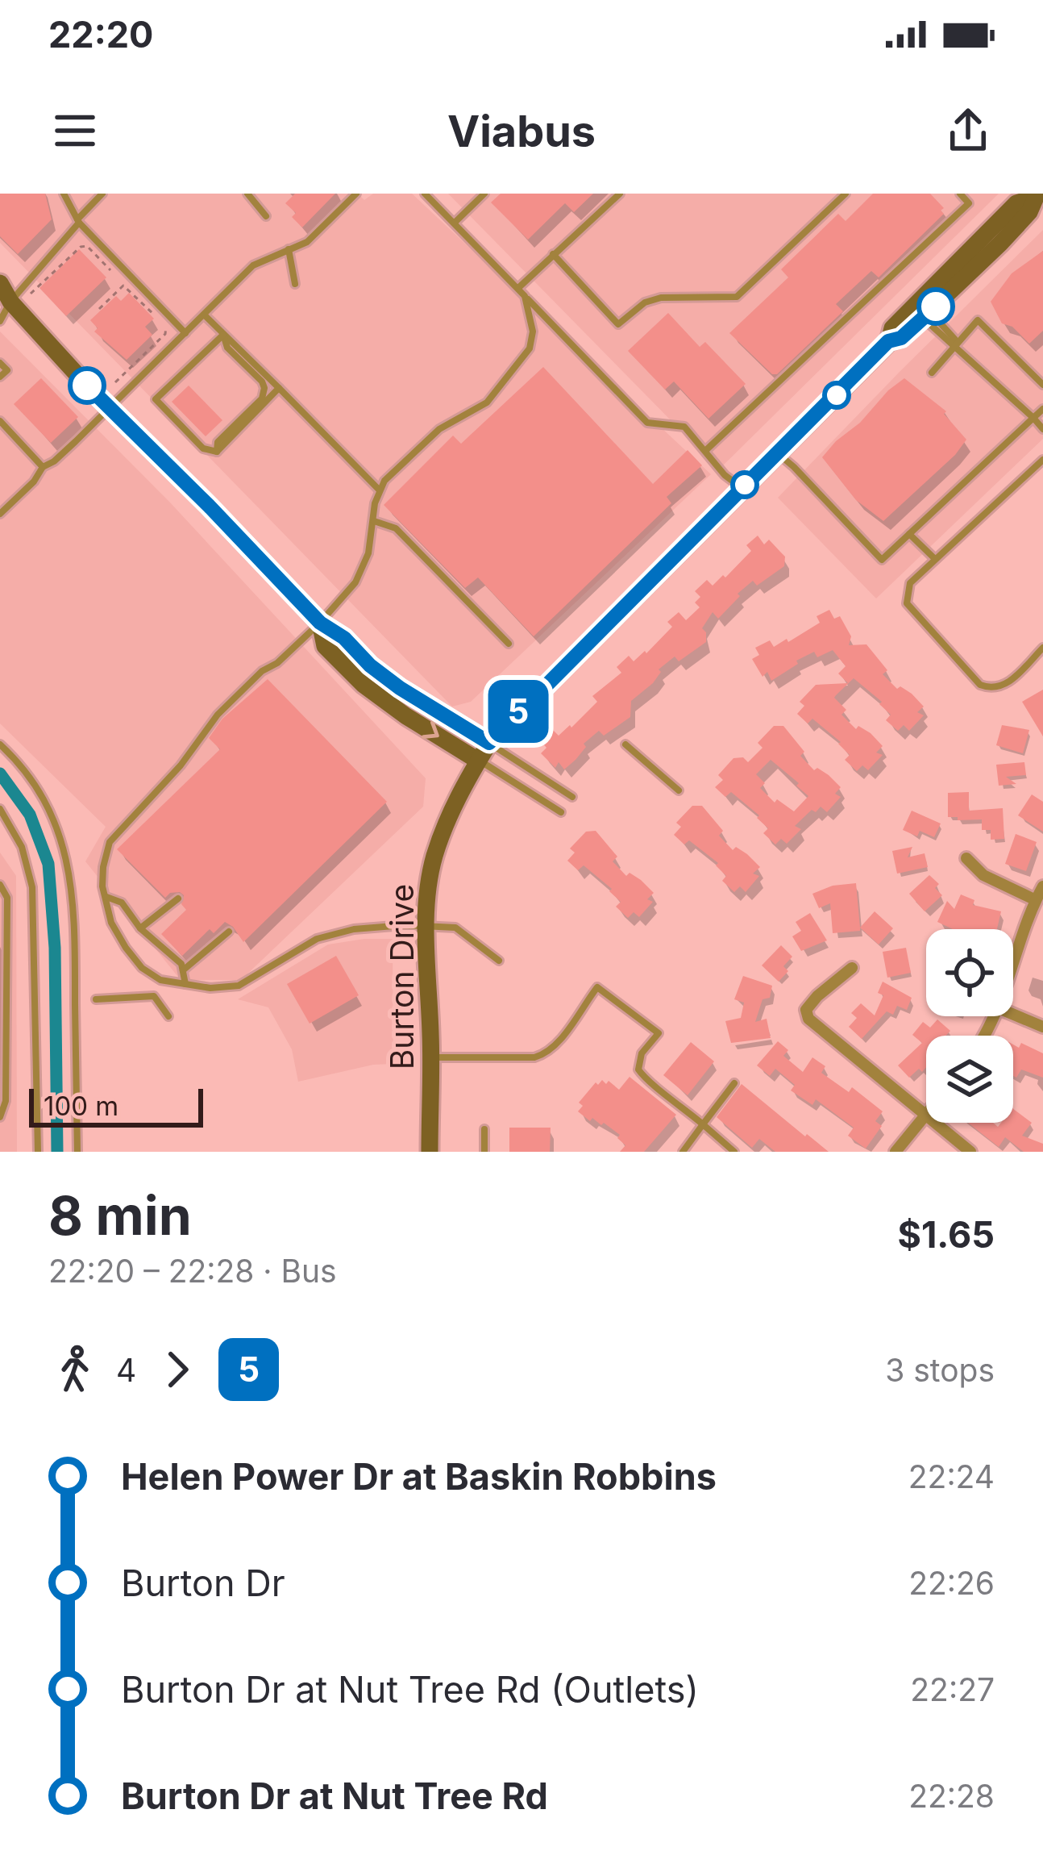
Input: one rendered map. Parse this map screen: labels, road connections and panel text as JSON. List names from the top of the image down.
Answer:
{
  "streets": {
    "street": ["Burton Drive"]
  },
  "lines": ["bus line 5"],
  "scale_bar": "100 m",
  "page": {
    "status": "22:20",
    "header": "Viabus",
    "on_map": "5",
    "scale": "100 m",
    "heading": ["8 min", "22:20 – 22:28 · Bus", "$1.65"],
    "legs": ["4", "5", "3 stops"],
    "list": [
      {
        "name": "Helen Power Dr at Baskin Robbins",
        "value": "22:24"
      },
      {
        "name": "Burton Dr",
        "value": "22:26"
      },
      {
        "name": "Burton Dr at Nut Tree Rd (Outlets)",
        "value": "22:27"
      },
      {
        "name": "Burton Dr at Nut Tree Rd",
        "value": "22:28"
      }
    ]
  }
}
